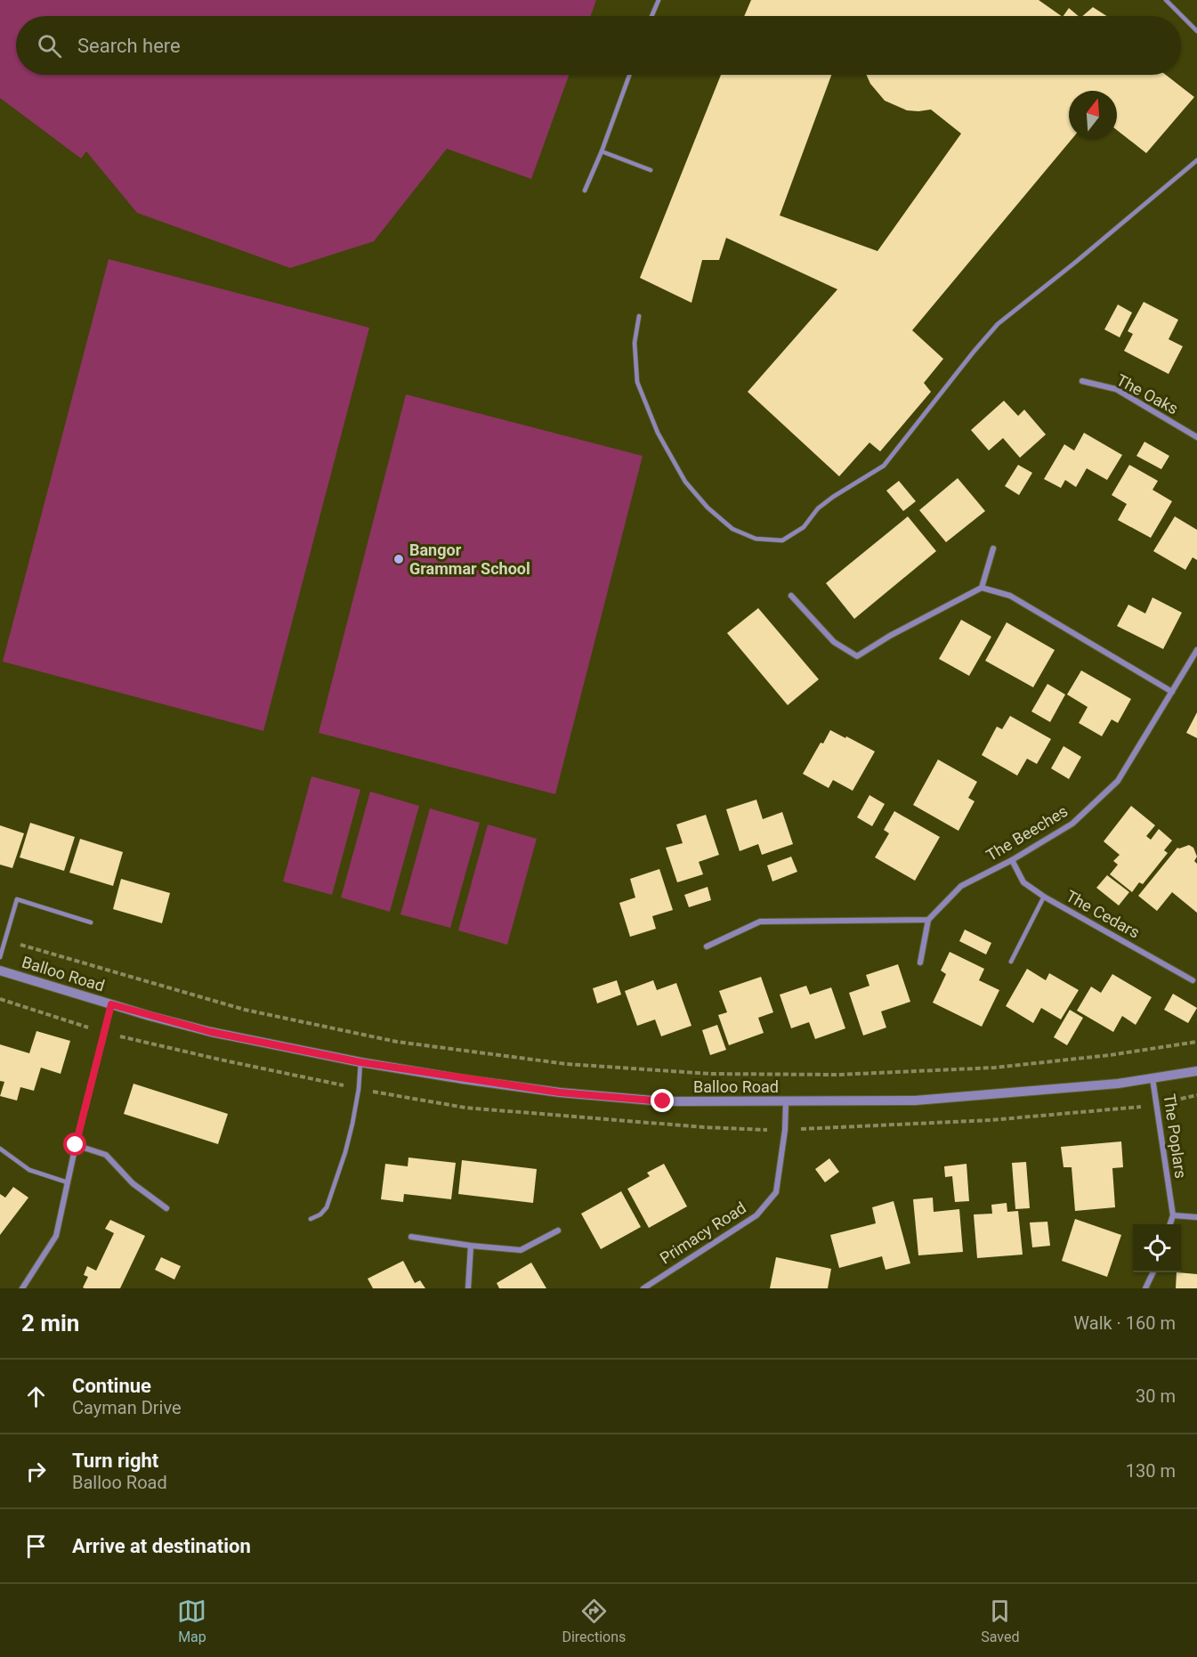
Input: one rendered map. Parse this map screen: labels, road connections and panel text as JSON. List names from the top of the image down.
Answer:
{
  "streets": {
    "street": [
      "The Oaks",
      "The Beeches",
      "The Cedars",
      "Balloo Road",
      "The Poplars",
      "Primacy Road"
    ]
  },
  "crossings": [
    ["The Beeches", "The Cedars"],
    ["Balloo Road", "The Poplars"],
    ["Balloo Road", "Primacy Road"]
  ],
  "places": ["Bangor Grammar School"],
  "north": "top",
  "page": {
    "search": "Search here",
    "heading": ["2 min", "Walk · 160 m"],
    "list": [
      ["Continue", "Cayman Drive", "30 m"],
      ["Turn right", "Balloo Road", "130 m"],
      "Arrive at destination"
    ],
    "nav": ["Map", "Directions", "Saved"]
  }
}
